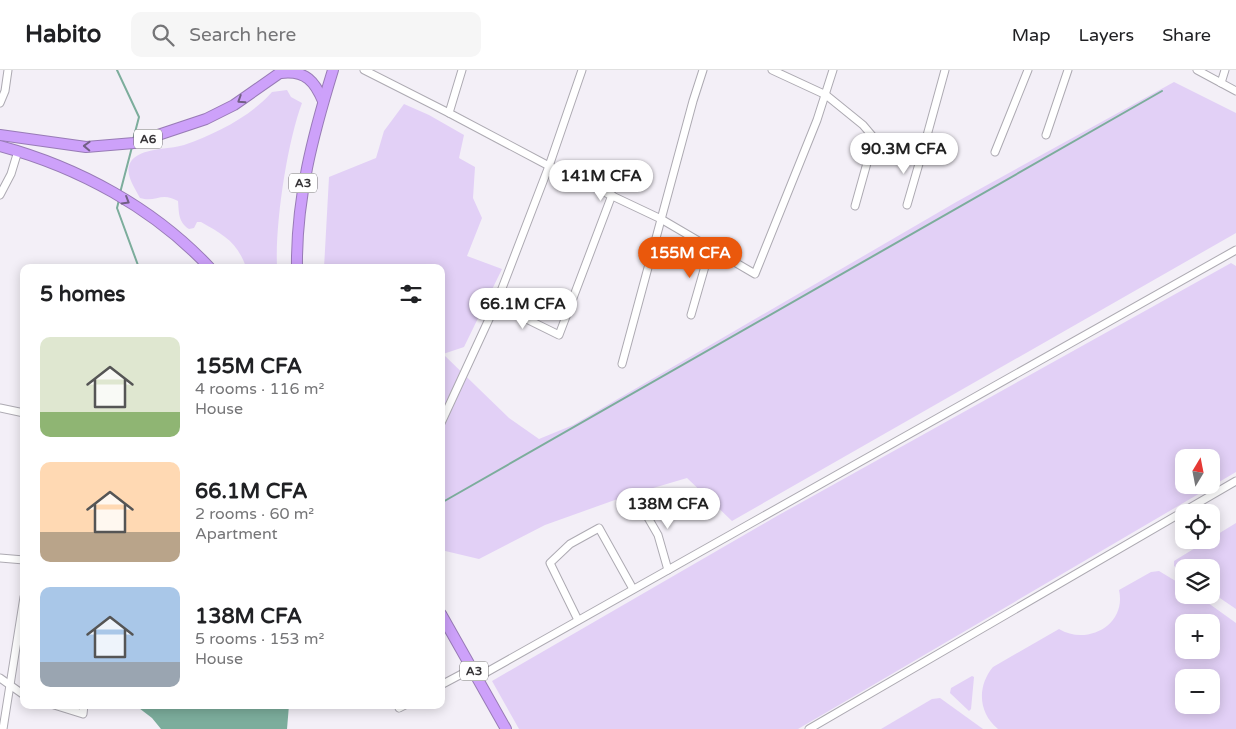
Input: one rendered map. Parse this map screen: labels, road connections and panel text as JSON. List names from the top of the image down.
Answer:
{
  "streets": {
    "highway": ["A6", "A3"]
  },
  "north": "top",
  "page": {
    "header": "Habito",
    "search": "Search here",
    "nav": ["Map", "Layers", "Share"],
    "price": [
      "90.3M CFA",
      "141M CFA",
      "155M CFA",
      "66.1M CFA",
      "138M CFA"
    ],
    "heading": "5 homes",
    "list": [
      {
        "name": "155M CFA",
        "note": "4 rooms · 116 m² · House"
      },
      {
        "name": "66.1M CFA",
        "note": "2 rooms · 60 m² · Apartment"
      },
      {
        "name": "138M CFA",
        "note": "5 rooms · 153 m² · House"
      }
    ],
    "map_buttons": ["+", "−"]
  }
}
